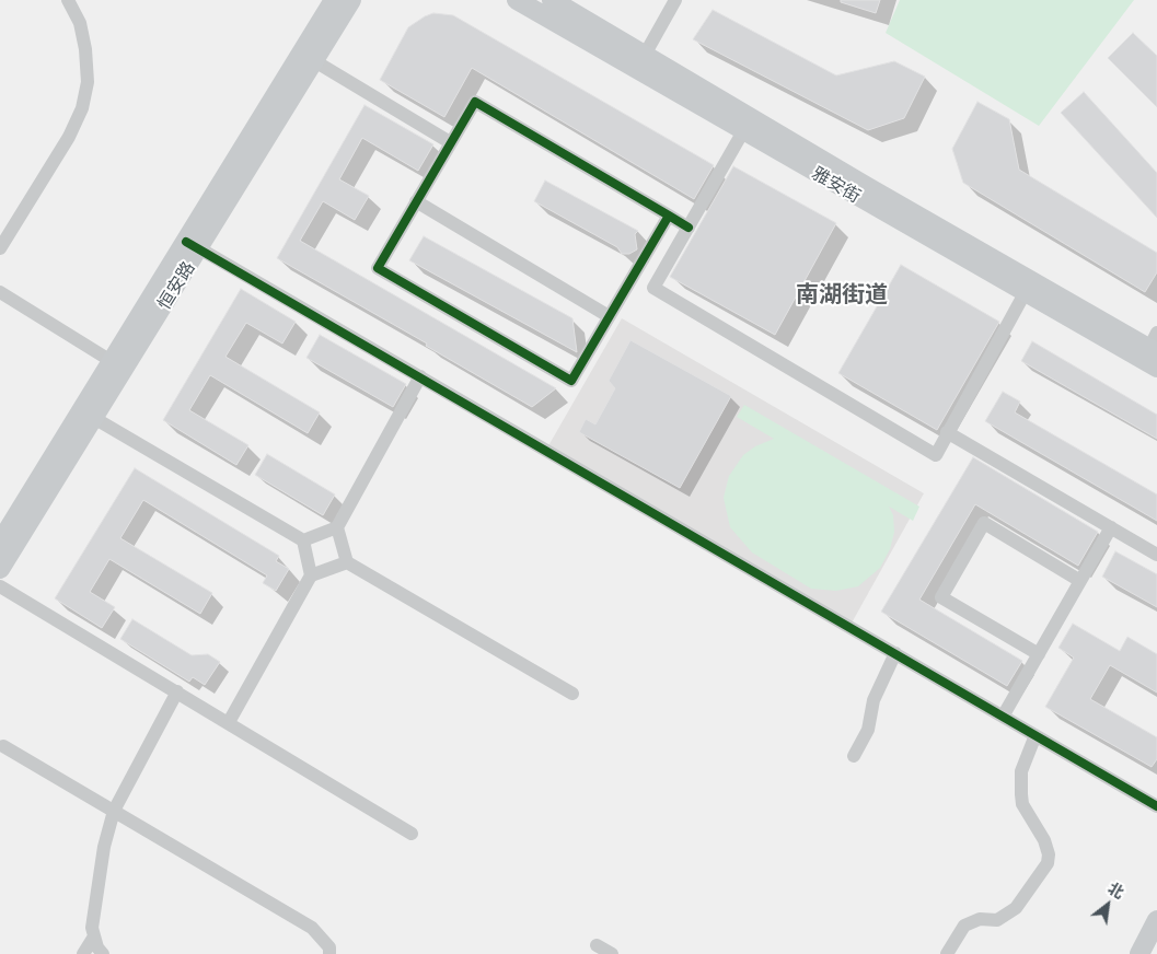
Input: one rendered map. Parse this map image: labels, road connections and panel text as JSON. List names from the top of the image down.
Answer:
{
  "streets": {
    "main road": ["雅安街", "恒安路"]
  },
  "districts": ["南湖街道"],
  "north": "top right"
}
